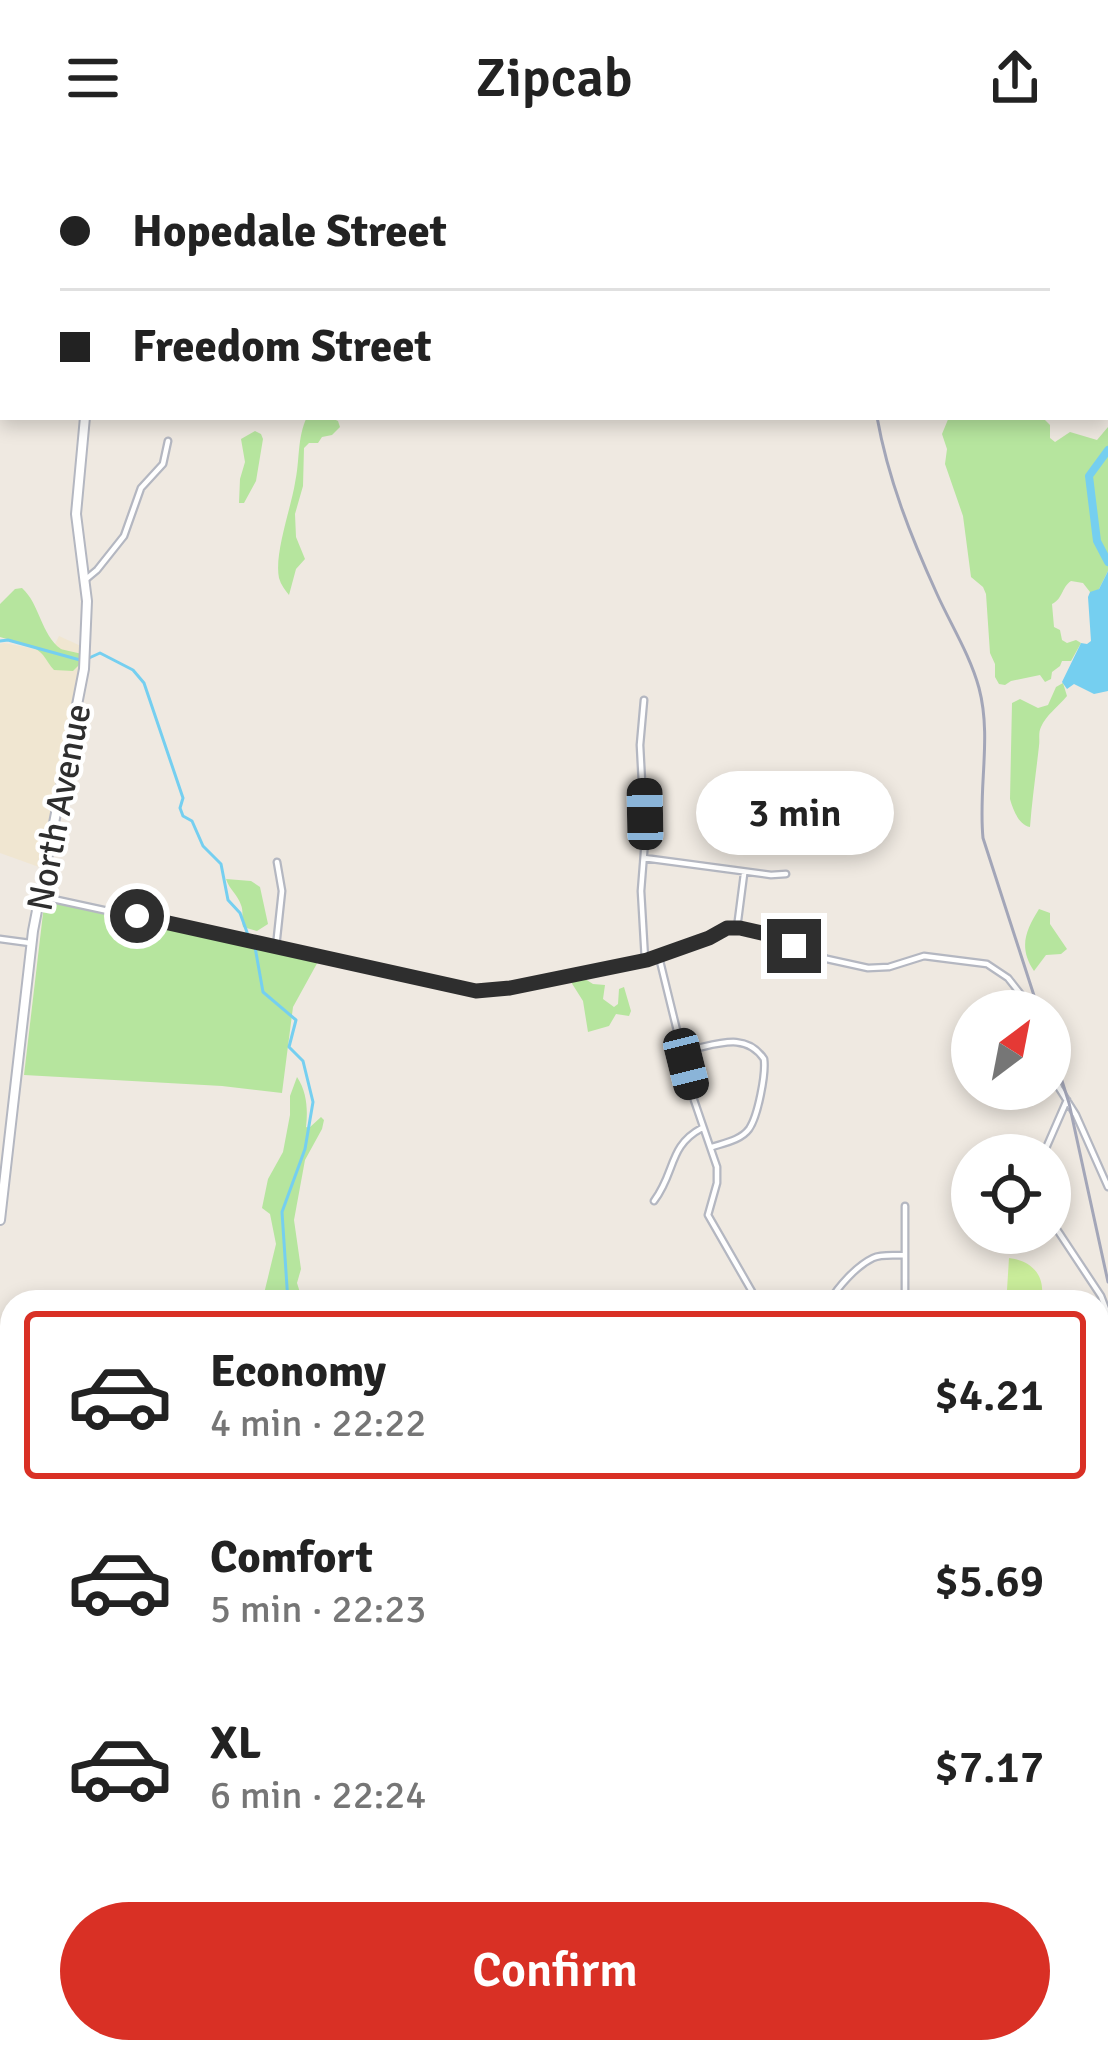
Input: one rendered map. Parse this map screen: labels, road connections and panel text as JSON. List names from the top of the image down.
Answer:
{
  "streets": {
    "main road": ["North Avenue"]
  },
  "north": "top right",
  "page": {
    "header": "Zipcab",
    "banner": ["Hopedale Street", "Freedom Street"],
    "bubble": "3 min",
    "list": [
      {
        "name": "Economy",
        "note": "4 min · 22:22",
        "value": "$4.21"
      },
      {
        "name": "Comfort",
        "note": "5 min · 22:23",
        "value": "$5.69"
      },
      {
        "name": "XL",
        "note": "6 min · 22:24",
        "value": "$7.17"
      }
    ],
    "buttons": "Confirm"
  }
}
